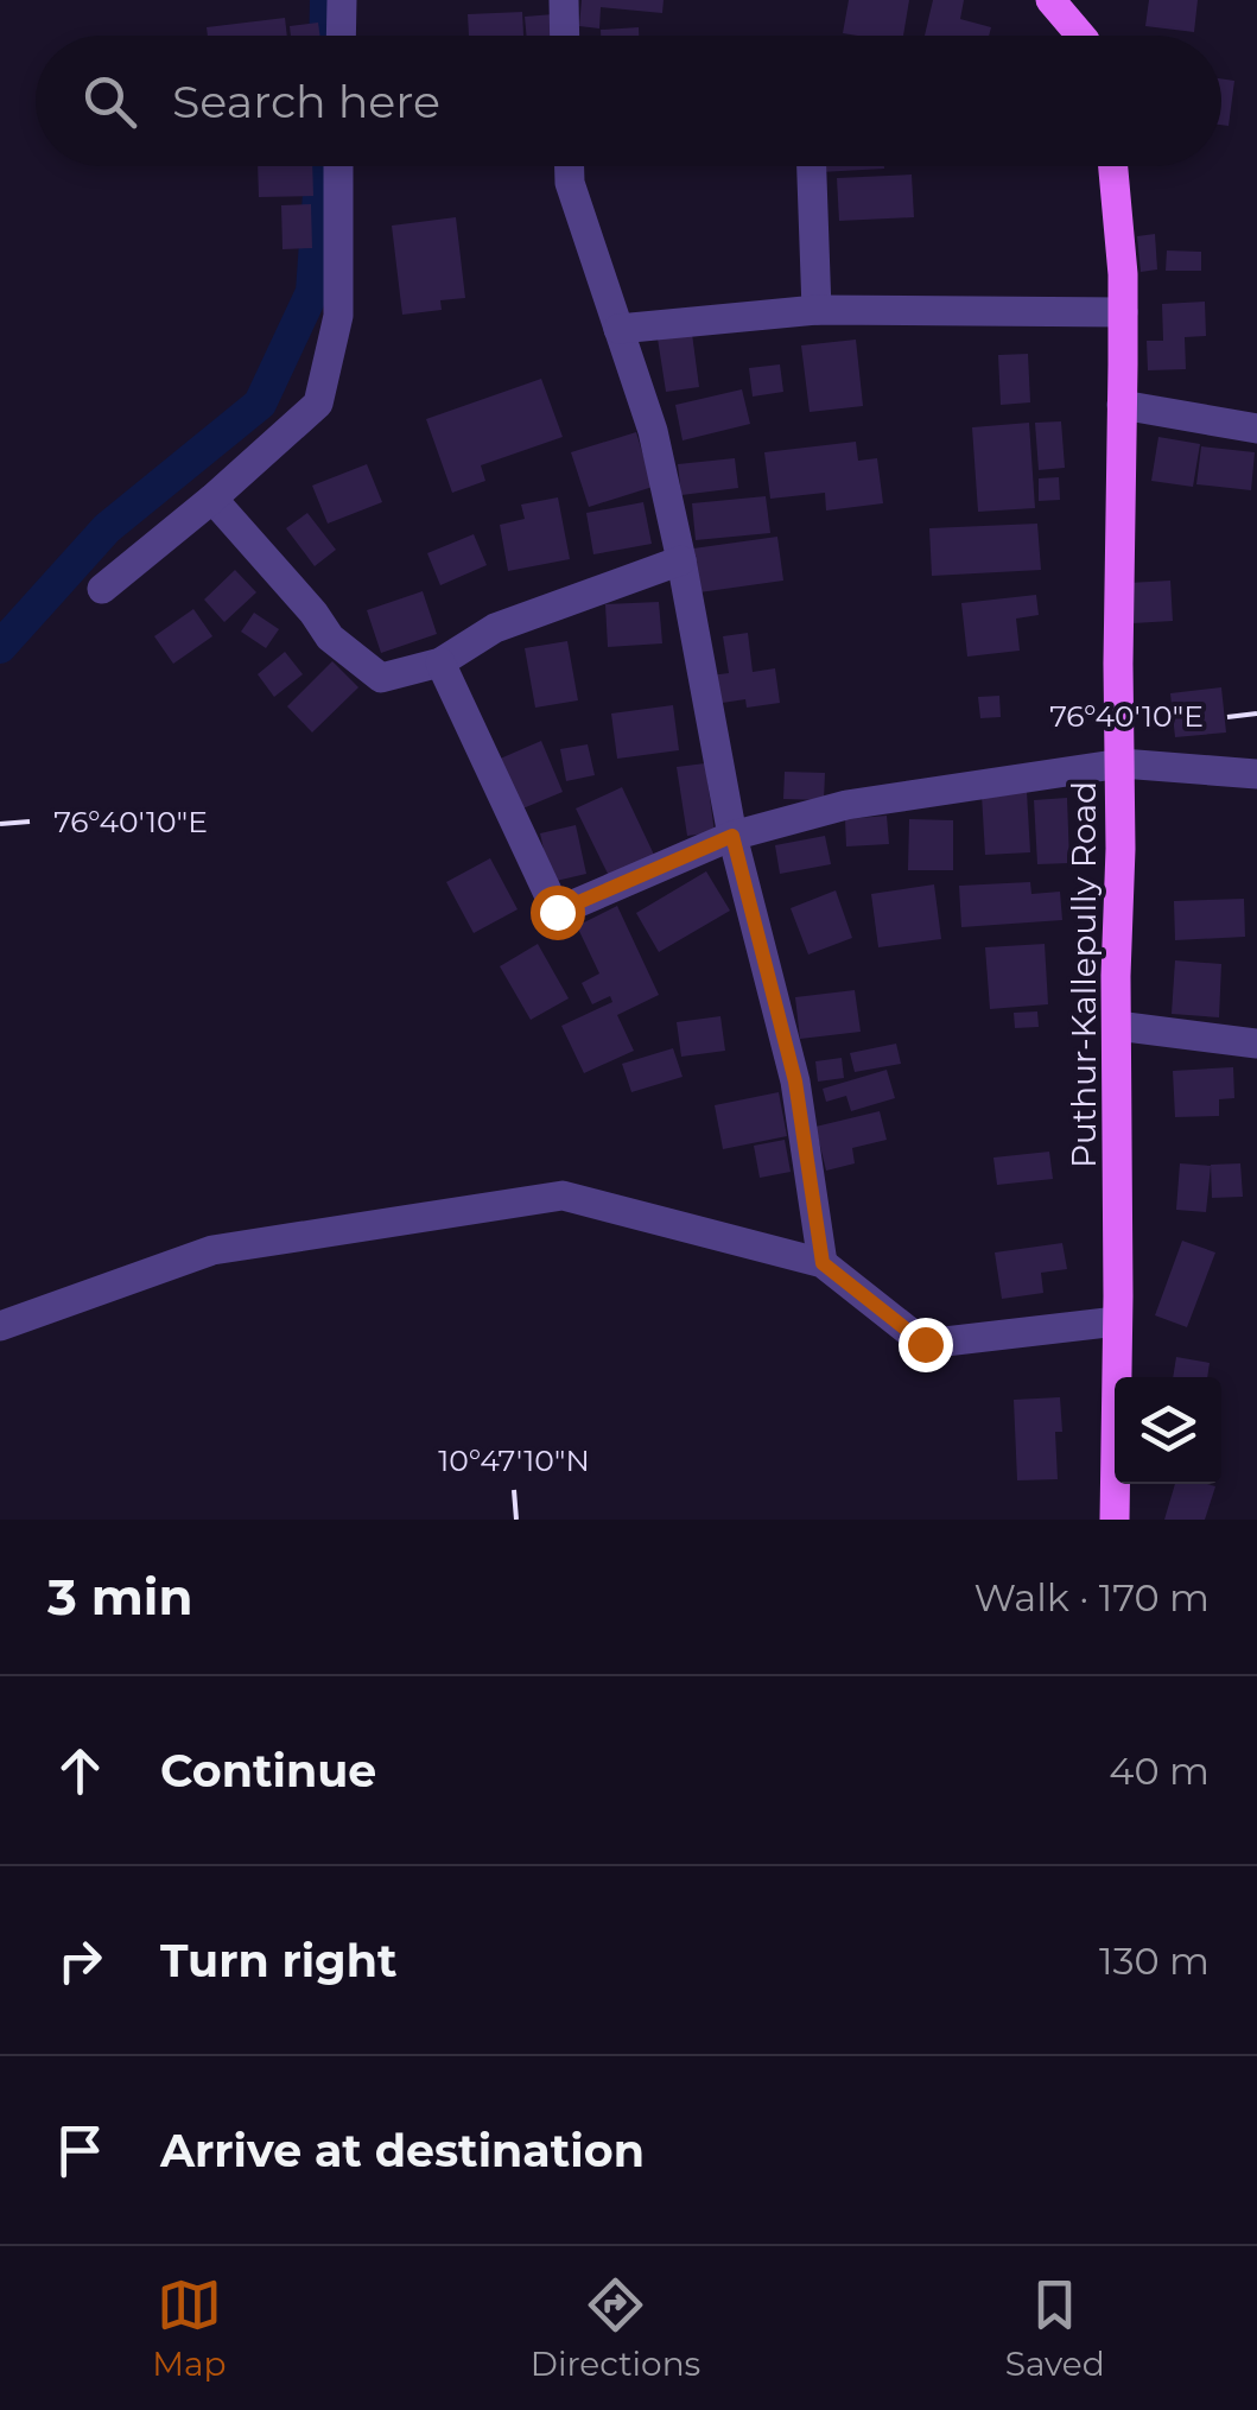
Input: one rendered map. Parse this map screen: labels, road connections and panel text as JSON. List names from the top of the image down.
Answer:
{
  "streets": {
    "main road": ["Puthur-Kallepully Road"]
  },
  "page": {
    "search": "Search here",
    "heading": ["3 min", "Walk · 170 m"],
    "list": [
      ["Continue", "40 m"],
      ["Turn right", "130 m"],
      "Arrive at destination"
    ],
    "nav": ["Map", "Directions", "Saved"]
  },
  "coordinates": ["76°40'10\"E", "10°47'10\"N"]
}
